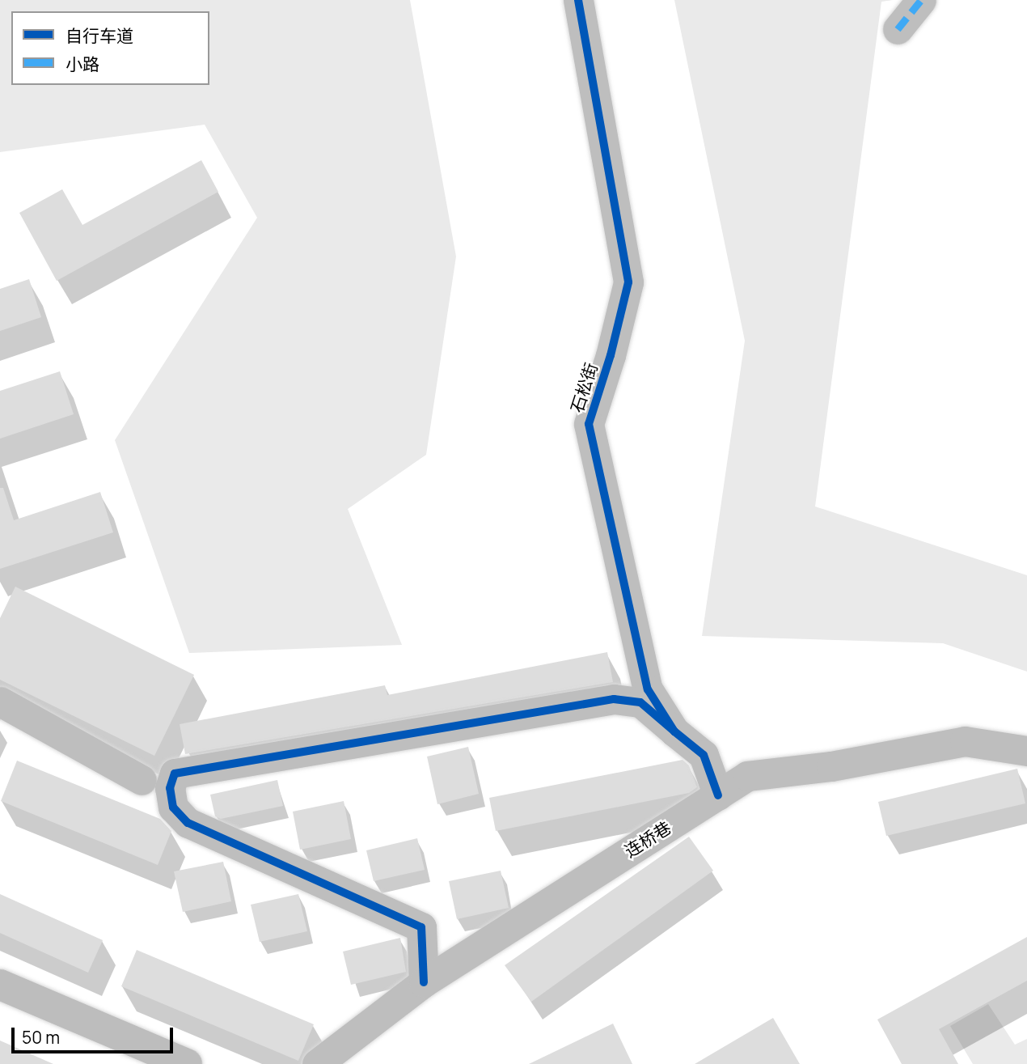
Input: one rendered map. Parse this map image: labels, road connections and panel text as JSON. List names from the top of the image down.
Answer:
{
  "streets": {
    "street": ["石松街", "连桥巷"]
  },
  "crossings": [
    ["石松街", "连桥巷"]
  ],
  "legend": ["自行车道", "小路"],
  "scale_bar": "50 m"
}
